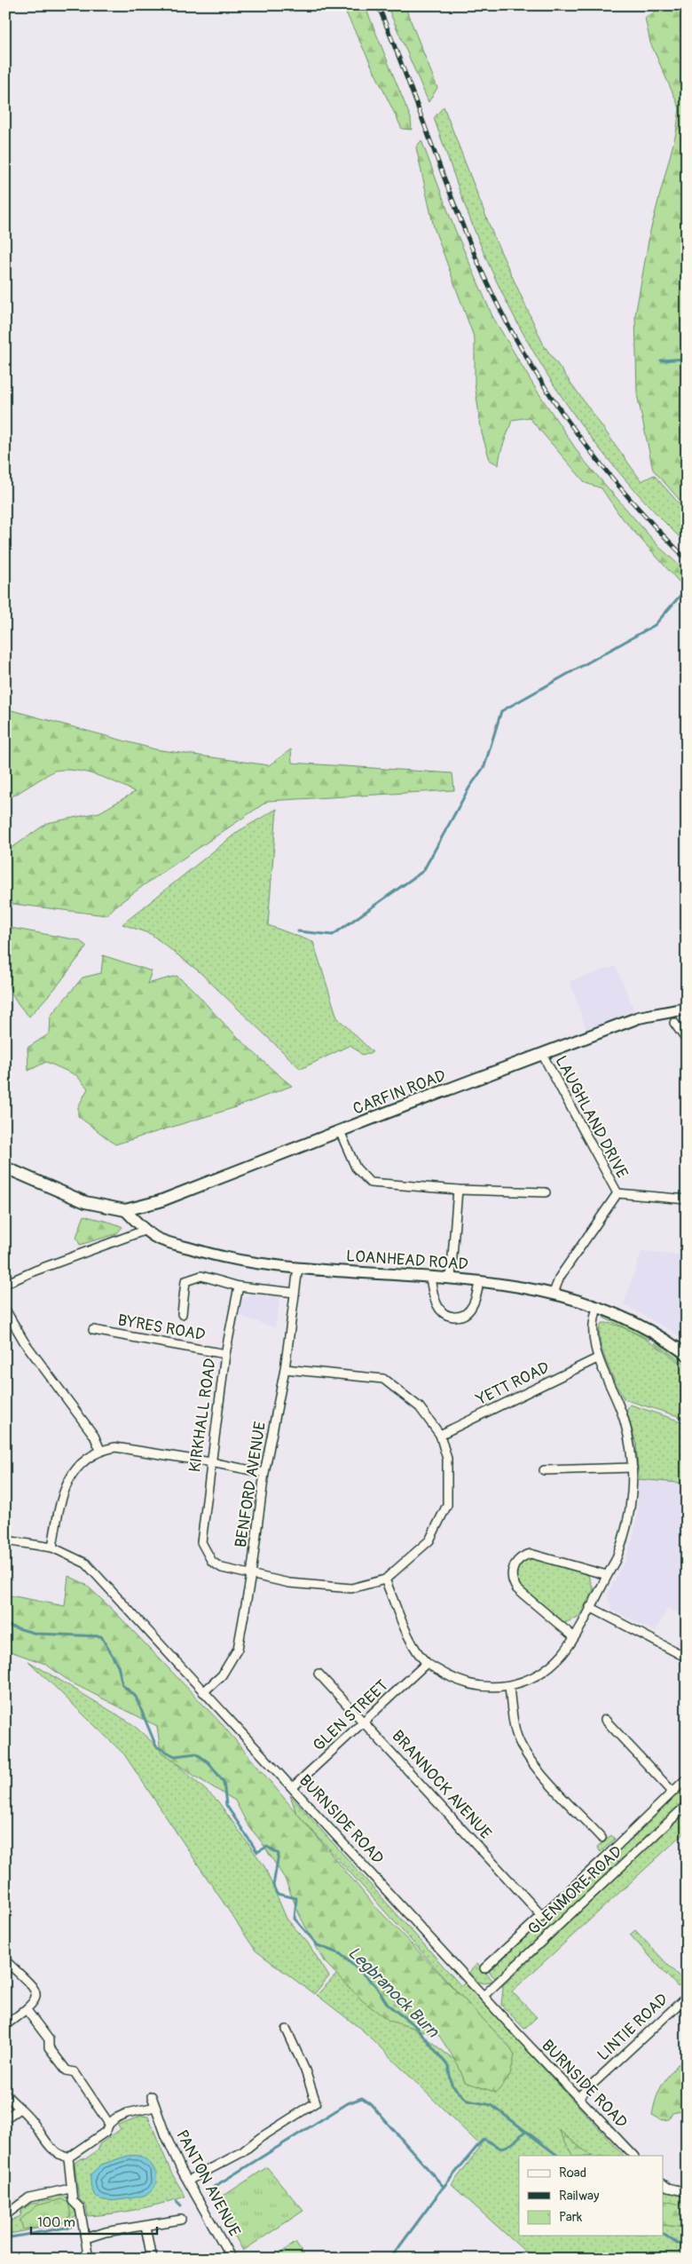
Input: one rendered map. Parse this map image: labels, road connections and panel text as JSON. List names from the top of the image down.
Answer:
{
  "streets": {
    "main road": ["CARFIN ROAD"],
    "street": [
      "LAUGHLAND DRIVE",
      "LOANHEAD ROAD",
      "BYRES ROAD",
      "YETT ROAD",
      "KIRKHALL ROAD",
      "BENFORD AVENUE",
      "GLEN STREET",
      "BRANNOCK AVENUE",
      "BURNSIDE ROAD",
      "GLENMORE ROAD",
      "LINTIE ROAD",
      "PANTON AVENUE"
    ]
  },
  "crossings": [
    ["CARFIN ROAD", "LAUGHLAND DRIVE"],
    ["CARFIN ROAD", "LOANHEAD ROAD"],
    ["LOANHEAD ROAD", "BENFORD AVENUE"],
    ["BYRES ROAD", "KIRKHALL ROAD"],
    ["KIRKHALL ROAD", "BENFORD AVENUE"],
    ["BENFORD AVENUE", "BURNSIDE ROAD"],
    ["GLEN STREET", "BRANNOCK AVENUE"],
    ["GLEN STREET", "BURNSIDE ROAD"],
    ["BURNSIDE ROAD", "GLENMORE ROAD"],
    ["BURNSIDE ROAD", "LINTIE ROAD"]
  ],
  "water": ["Legbranock Burn"],
  "legend": ["Road", "Railway", "Park"],
  "scale_bar": "100 m"
}
